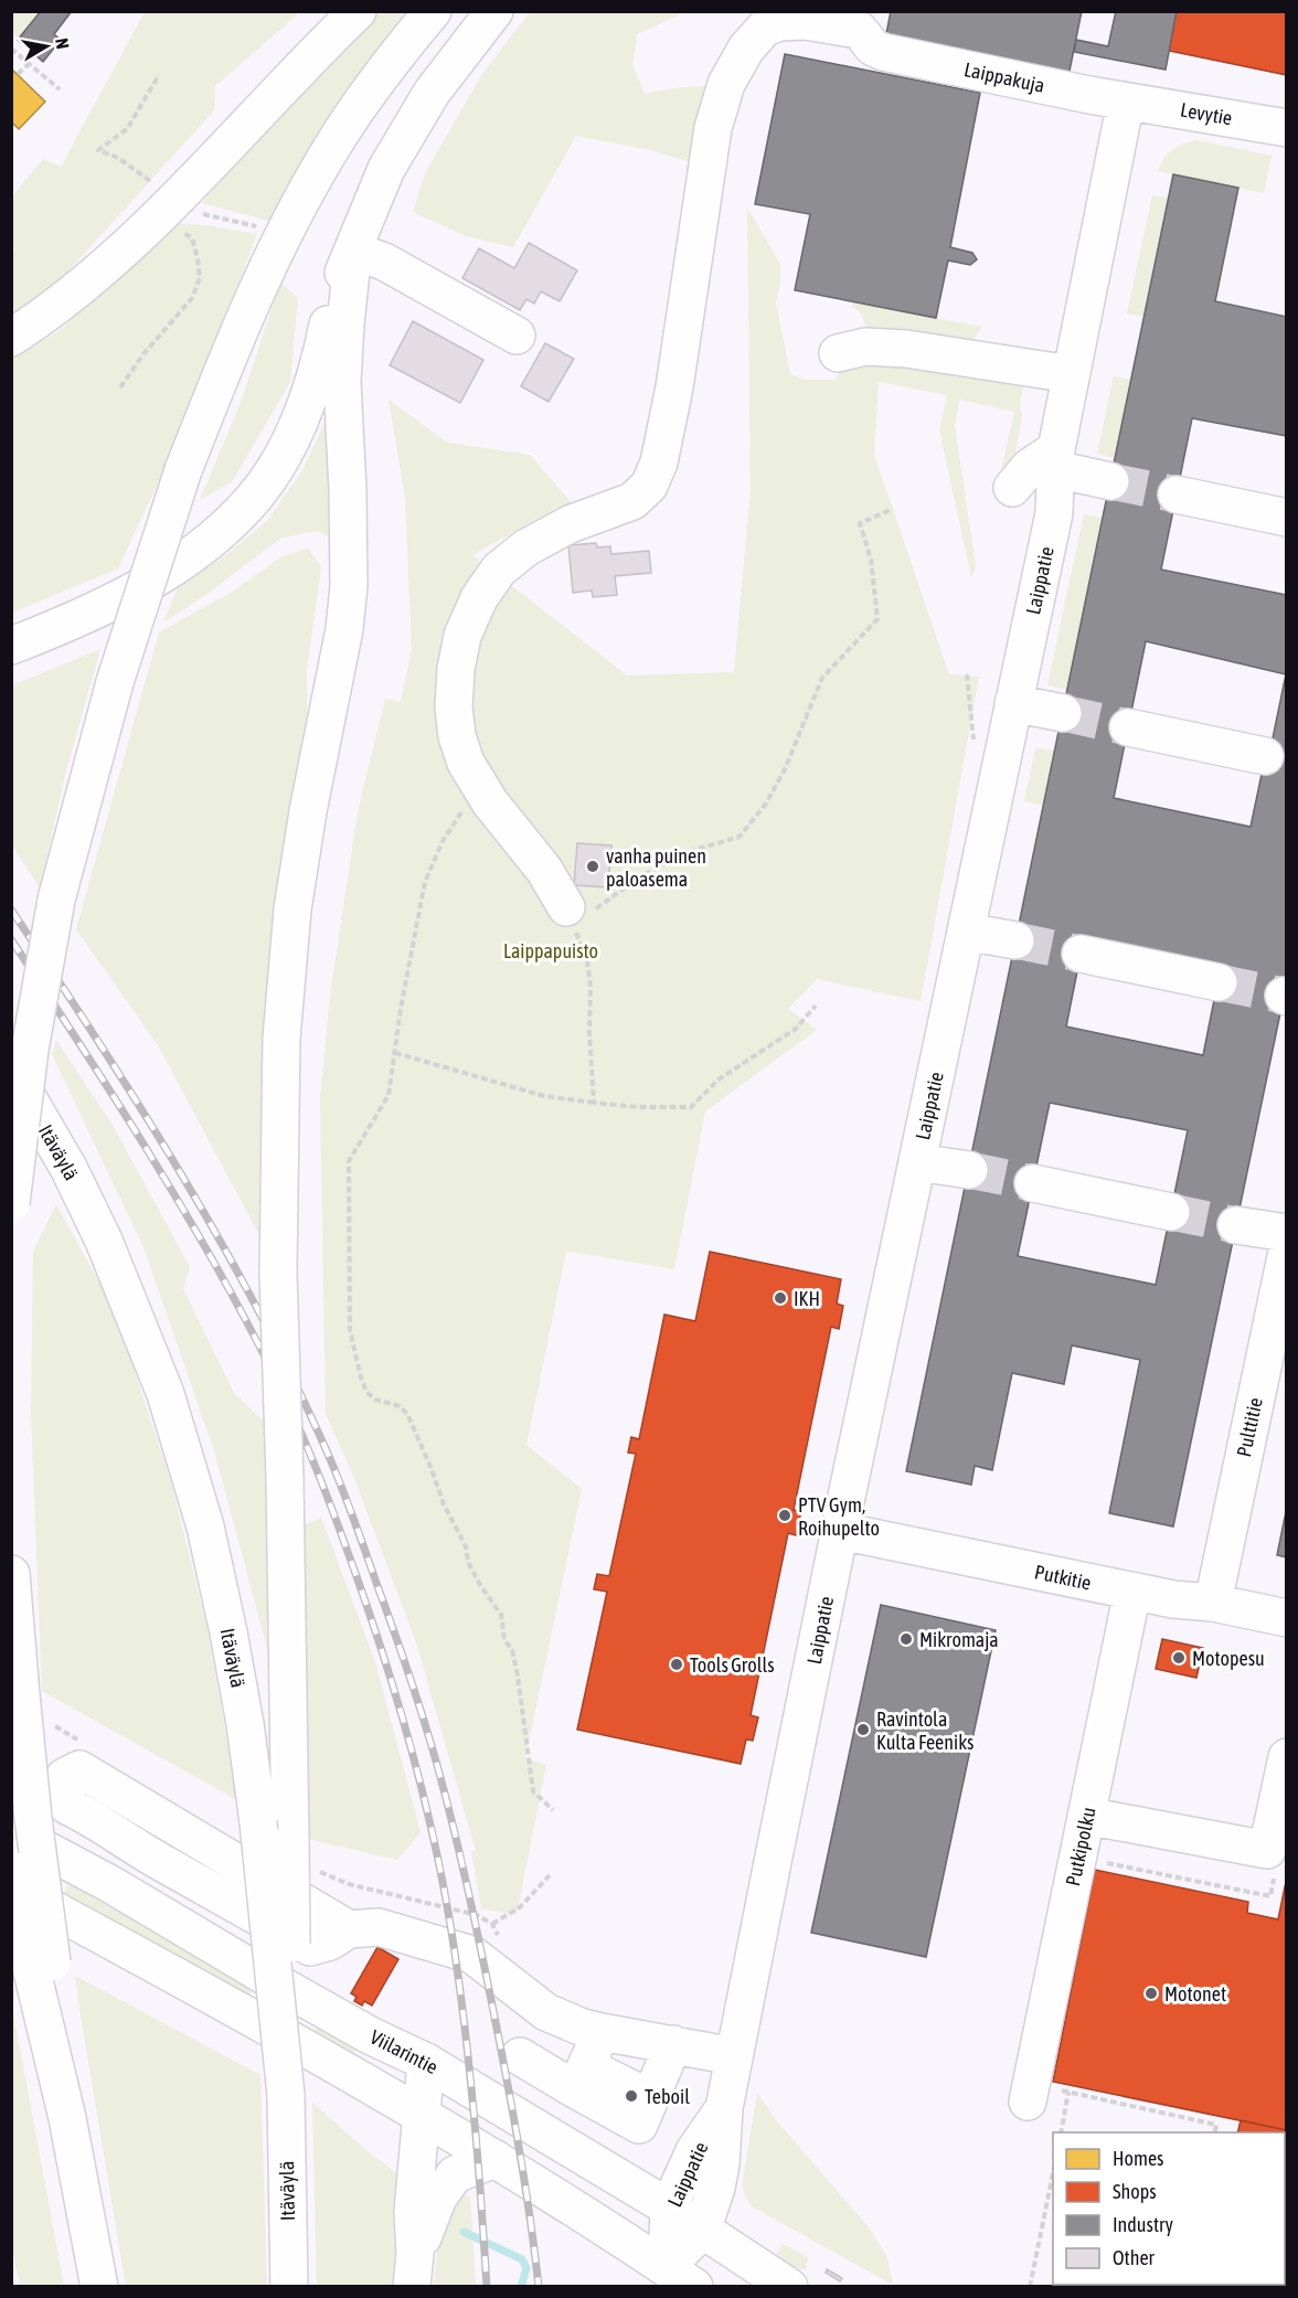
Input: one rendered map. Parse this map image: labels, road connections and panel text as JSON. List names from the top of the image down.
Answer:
{
  "streets": {
    "main road": [
      "Laippakuja",
      "Levytie",
      "Laippatie",
      "Itäväylä",
      "Pulttitie",
      "Putkitie",
      "Putkipolku",
      "Viilarintie"
    ]
  },
  "crossings": [
    ["Laippakuja", "Levytie"],
    ["Laippakuja", "Laippatie"],
    ["Levytie", "Laippatie"],
    ["Laippatie", "Putkitie"],
    ["Laippatie", "Viilarintie"],
    ["Pulttitie", "Putkitie"],
    ["Putkitie", "Putkipolku"]
  ],
  "parks": ["Laippapuisto"],
  "places": [
    "vanha puinen paloasema",
    "IKH",
    "PTV Gym, Roihupelto",
    "Mikromaja",
    "Motopesu",
    "Tools Grolls",
    "Ravintola Kulta Feeniks",
    "Motonet",
    "Teboil"
  ],
  "legend": [
    "Homes",
    "Shops",
    "Industry",
    "Other"
  ],
  "north": "right"
}
